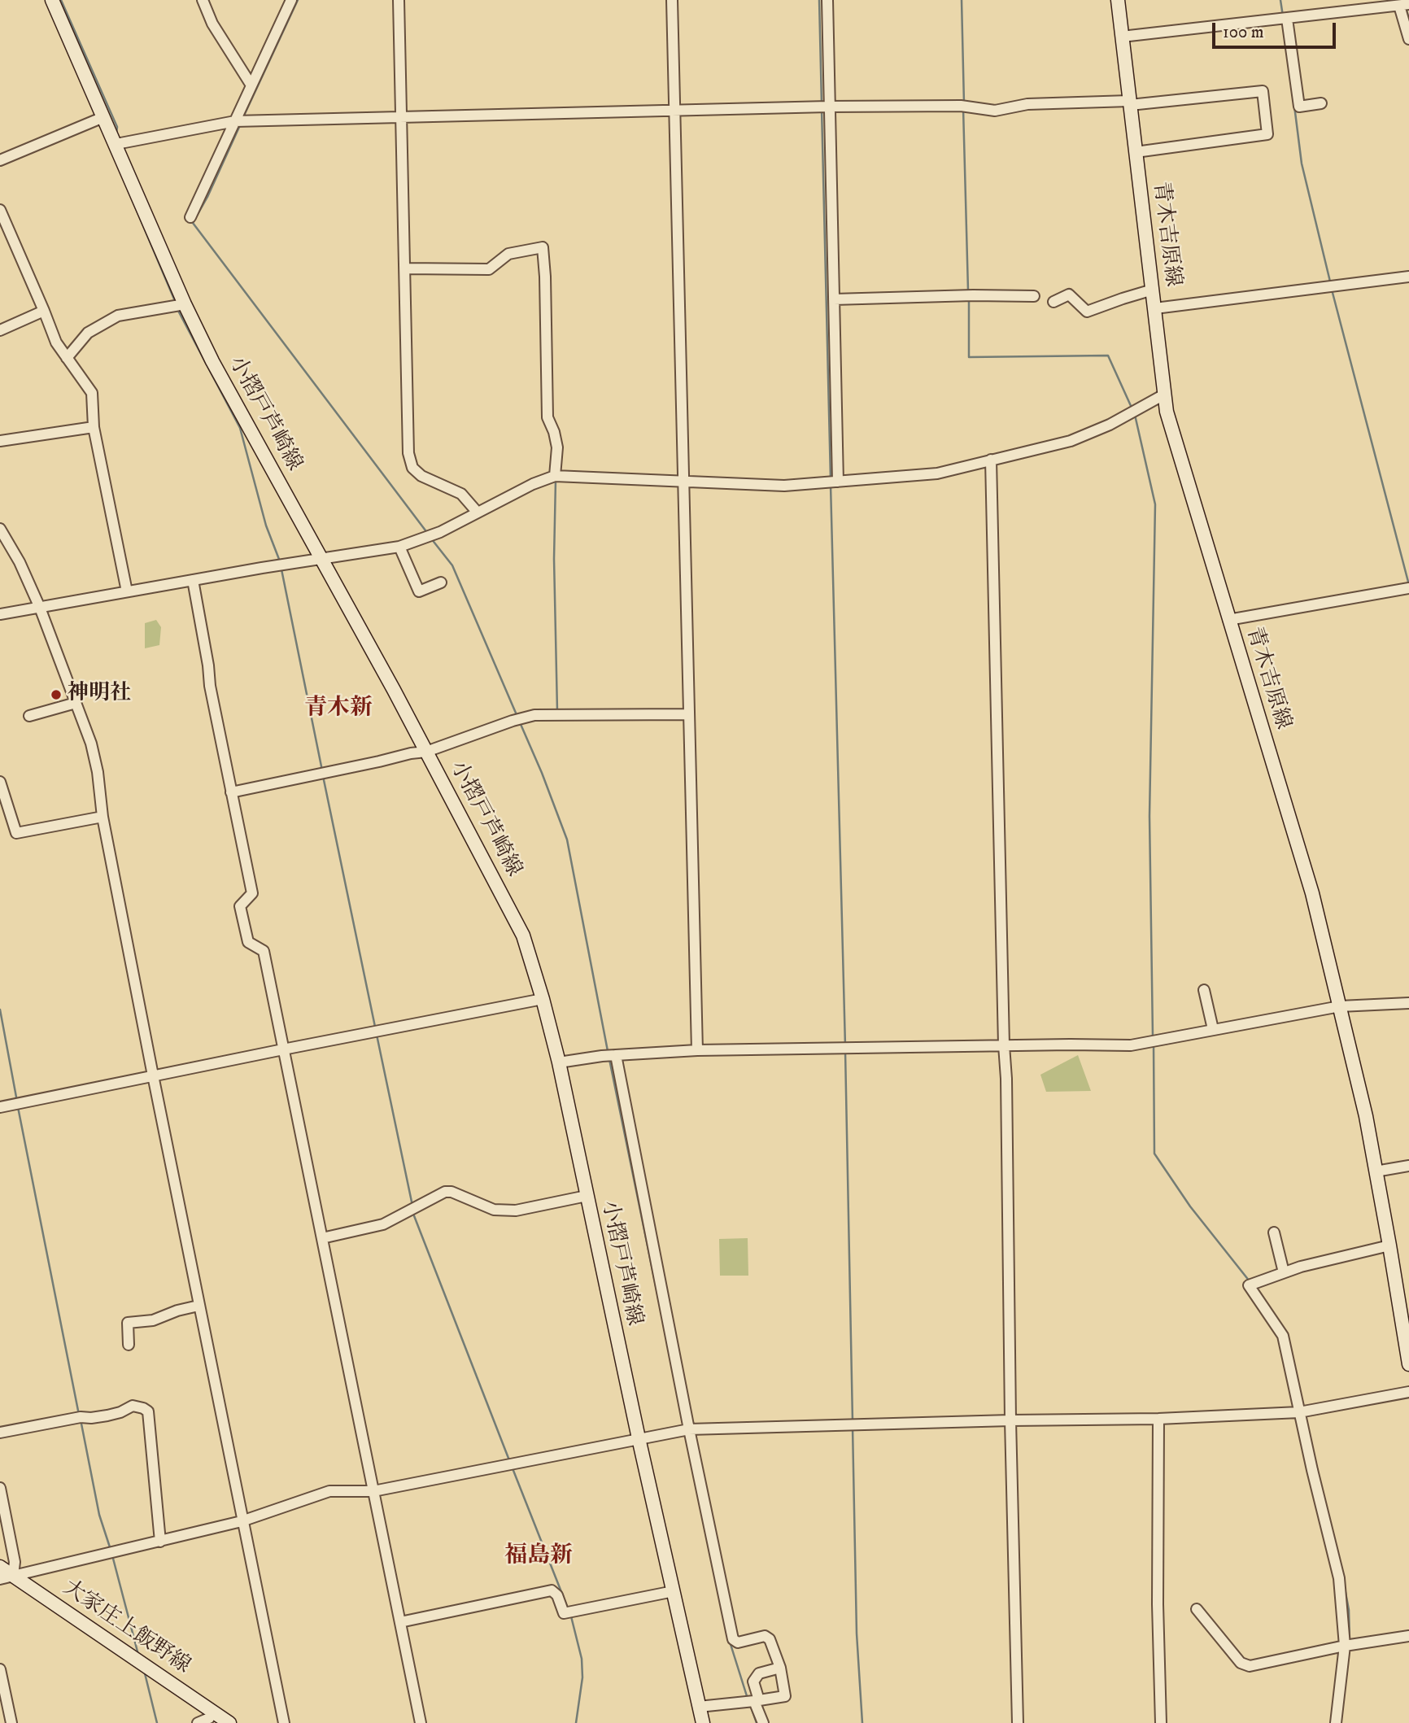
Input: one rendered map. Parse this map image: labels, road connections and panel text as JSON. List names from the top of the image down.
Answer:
{
  "streets": {
    "main road": ["青木吉原線", "小摺戸芦崎線", "大家庄上飯野線"]
  },
  "districts": ["青木新", "福島新"],
  "places": ["神明社"],
  "scale_bar": "100 m"
}
